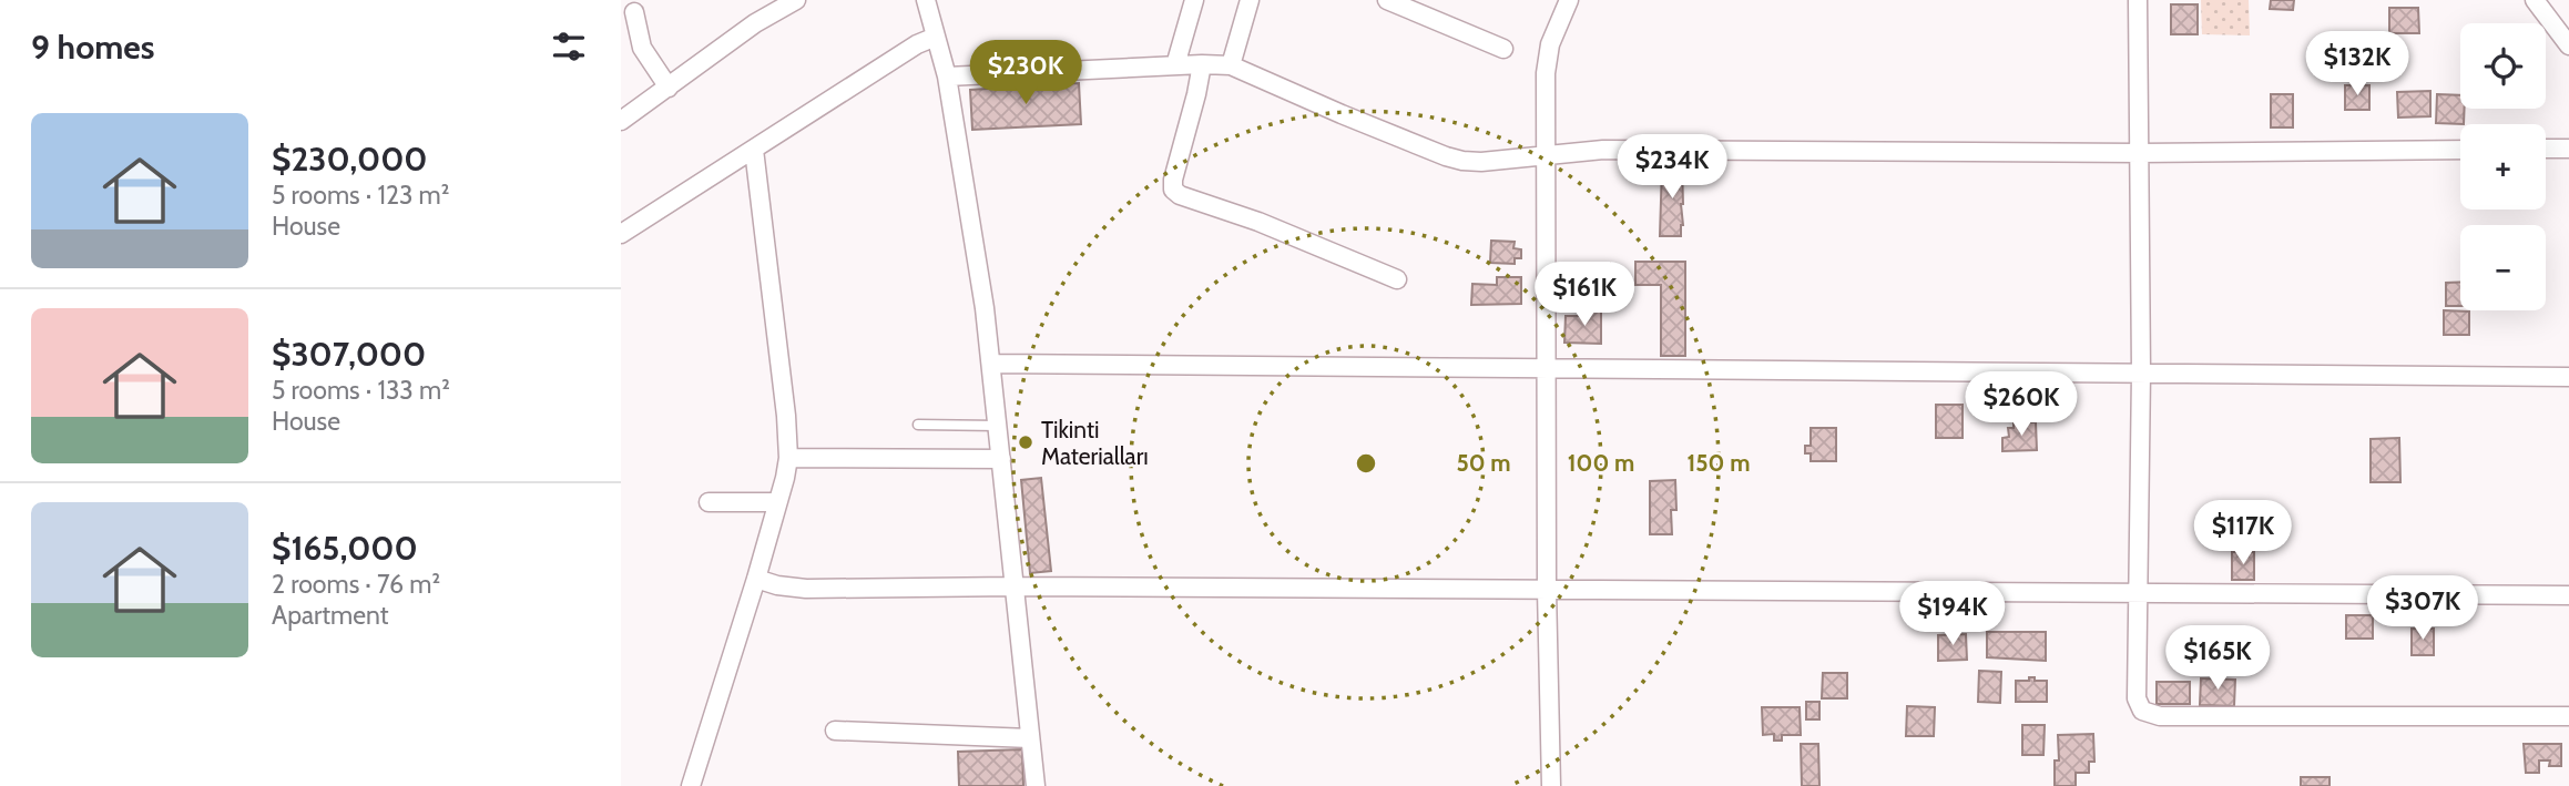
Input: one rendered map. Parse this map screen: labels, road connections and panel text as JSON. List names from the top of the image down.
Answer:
{
  "places": ["Tikinti Materialları"],
  "page": {
    "heading": "9 homes",
    "map_buttons": ["+", "−"],
    "price": [
      "$132K",
      "$230K",
      "$234K",
      "$161K",
      "$260K",
      "$117K",
      "$307K",
      "$194K",
      "$165K"
    ],
    "list": [
      {
        "name": "$230,000",
        "note": "5 rooms · 123 m² · House"
      },
      {
        "name": "$307,000",
        "note": "5 rooms · 133 m² · House"
      },
      {
        "name": "$165,000",
        "note": "2 rooms · 76 m² · Apartment"
      }
    ]
  },
  "rings": ["50 m", "100 m", "150 m"]
}
